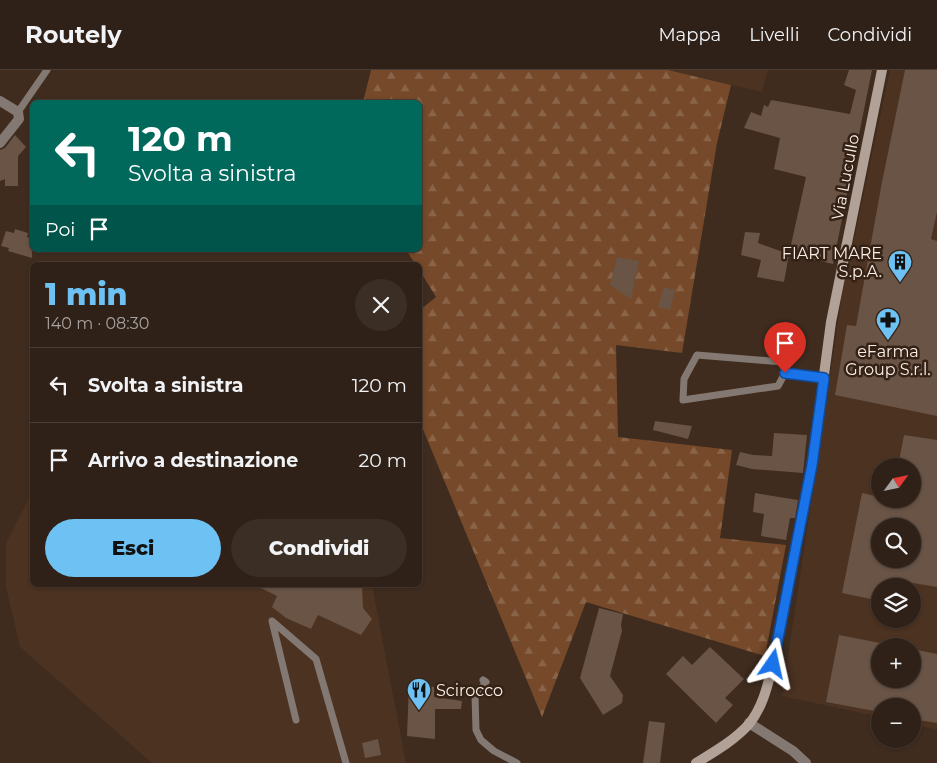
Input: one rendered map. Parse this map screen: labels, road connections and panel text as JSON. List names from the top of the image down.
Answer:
{
  "streets": {
    "main road": ["Via Lucullo"]
  },
  "places": {
    "building": ["FIART MARE S.p.A."],
    "pharmacy": ["eFarma Group S.r.l."],
    "restaurant": ["Scirocco"]
  },
  "north": "top right",
  "page": {
    "header": "Routely",
    "nav": ["Mappa", "Livelli", "Condividi"],
    "turn": ["120 m", "Svolta a sinistra"],
    "then": "Poi",
    "heading": ["1 min", "140 m · 08:30"],
    "list": [
      {
        "name": "Svolta a sinistra",
        "value": "120 m"
      },
      {
        "name": "Arrivo a destinazione",
        "value": "20 m"
      }
    ],
    "map_buttons": ["+", "−"],
    "buttons": ["Esci", "Condividi"]
  }
}
